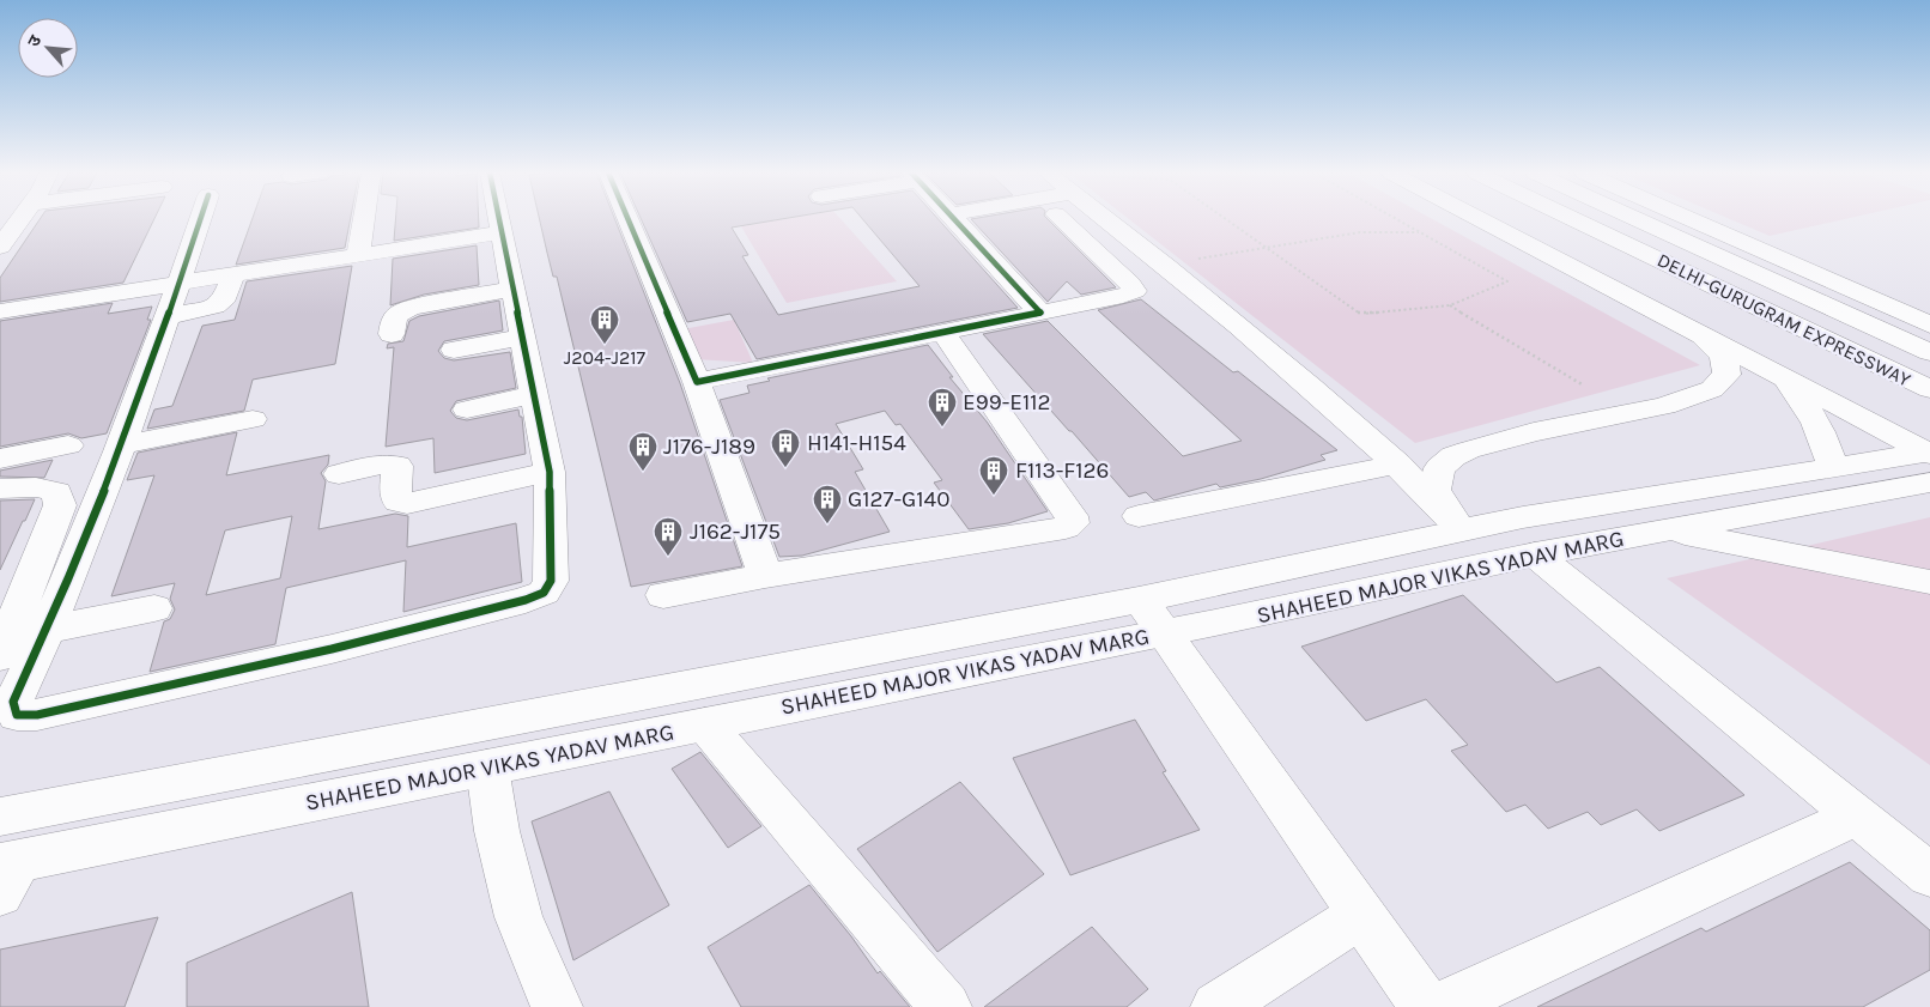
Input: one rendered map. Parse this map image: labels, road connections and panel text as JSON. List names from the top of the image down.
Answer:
{
  "streets": {
    "main road": ["DELHI-GURUGRAM EXPRESSWAY", "SHAHEED MAJOR VIKAS YADAV MARG"]
  },
  "places": {
    "building": [
      "J204-J217",
      "E99-E112",
      "H141-H154",
      "J176-J189",
      "F113-F126",
      "G127-G140",
      "J162-J175"
    ]
  },
  "north": "top left"
}
